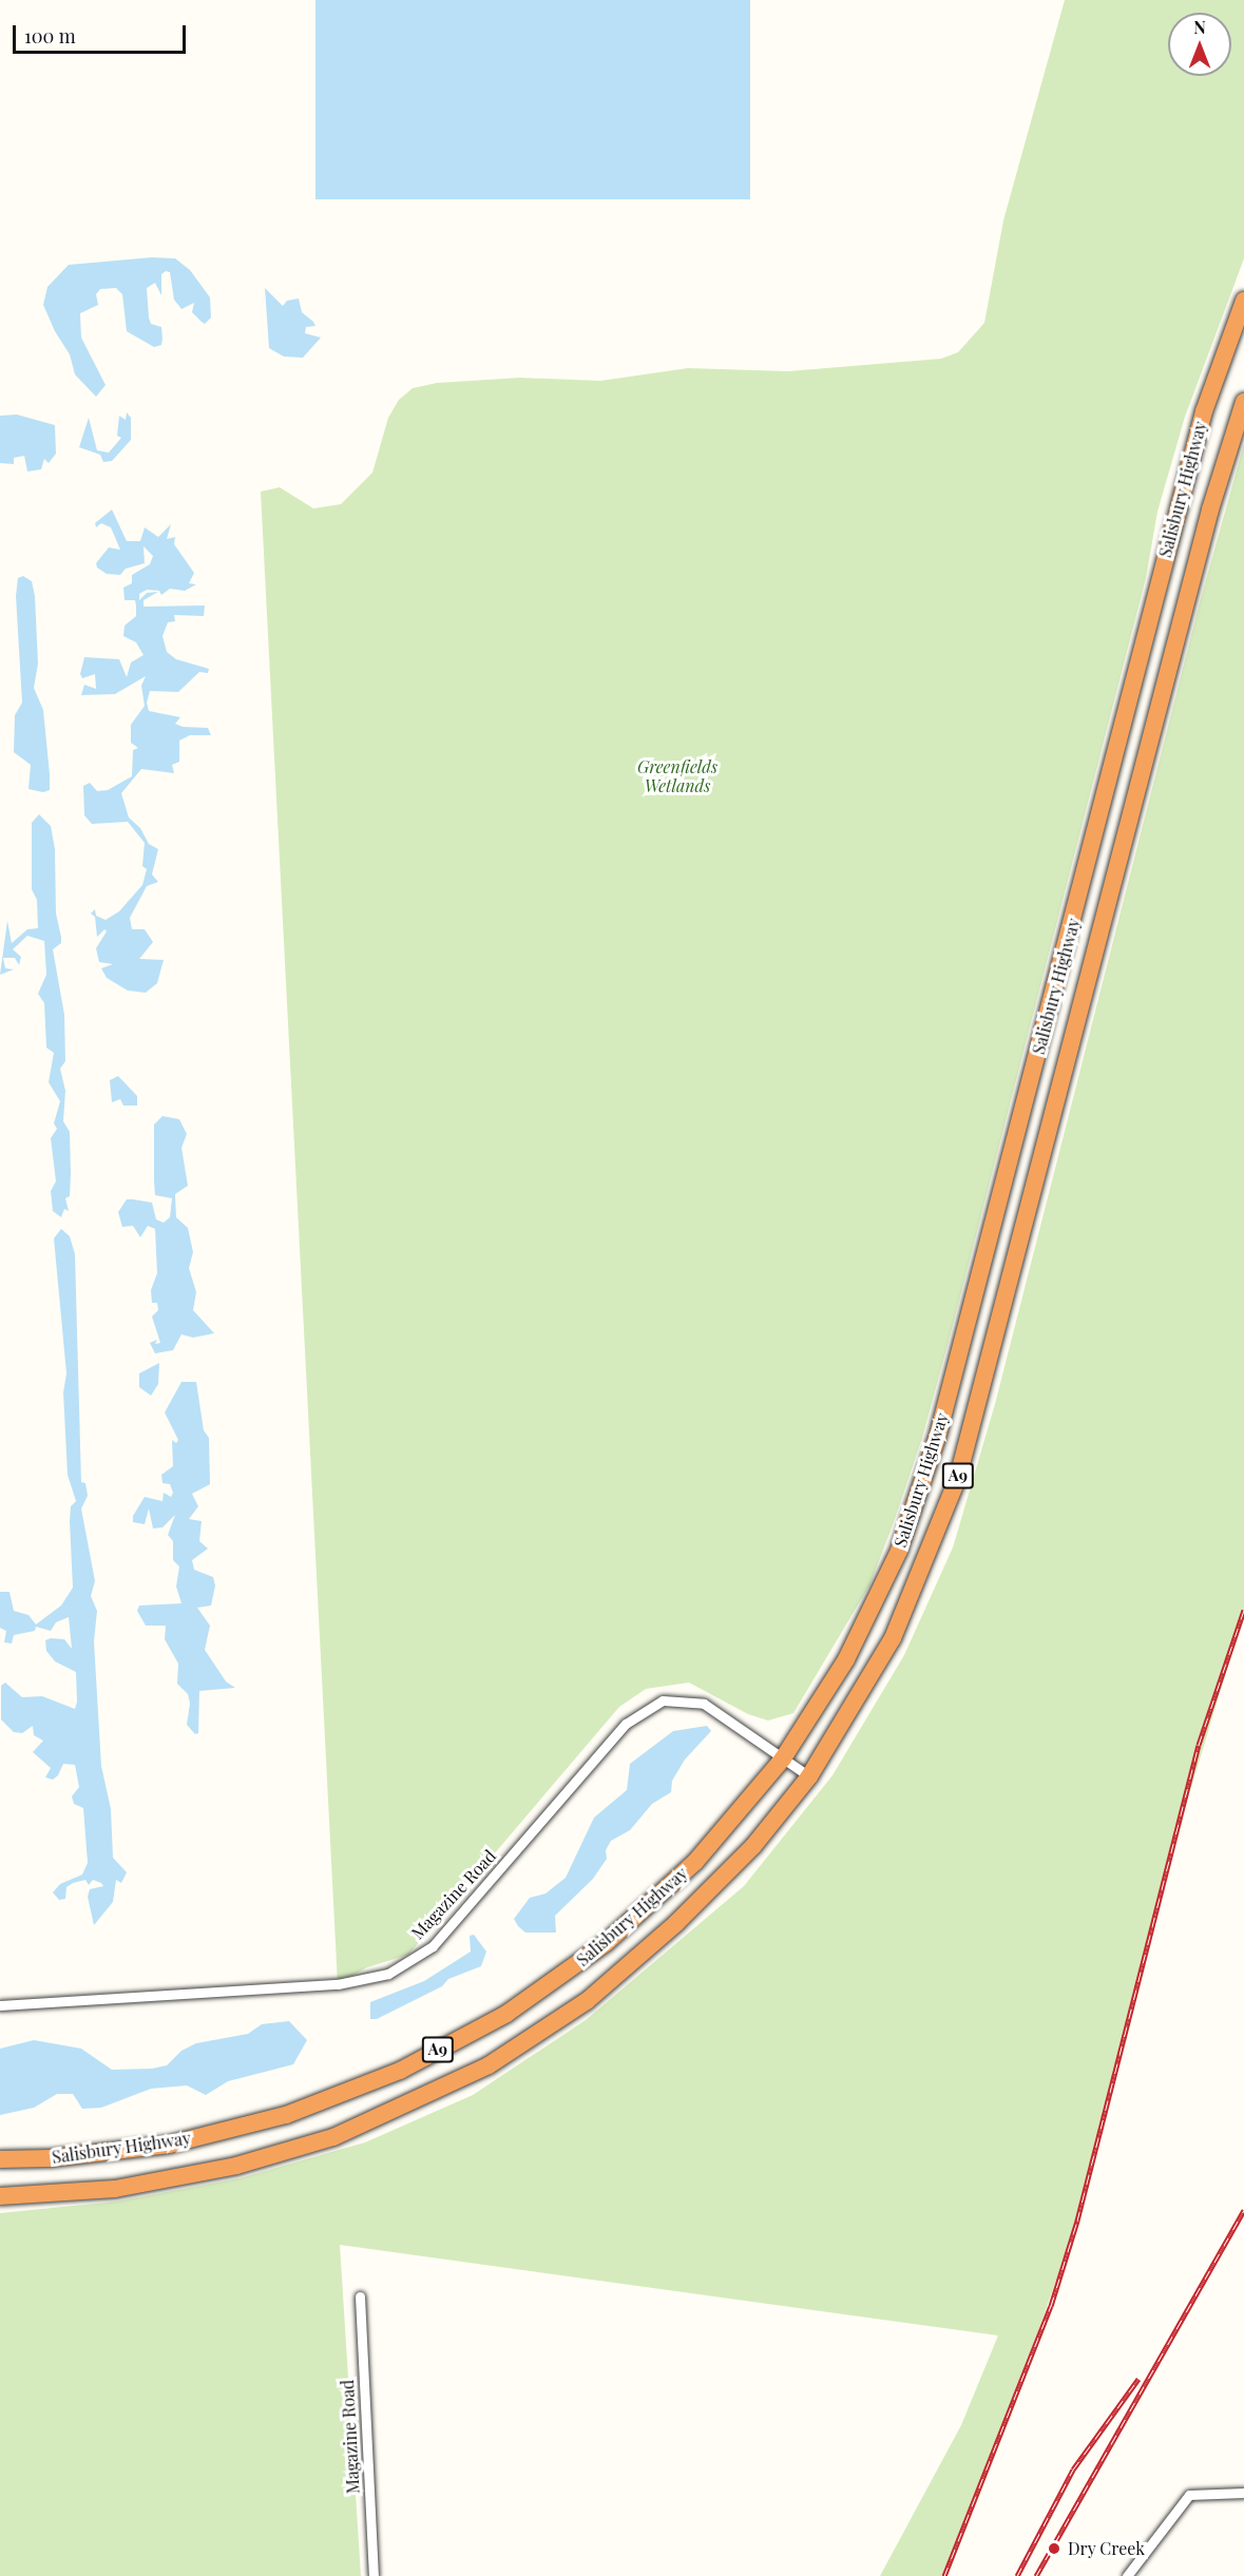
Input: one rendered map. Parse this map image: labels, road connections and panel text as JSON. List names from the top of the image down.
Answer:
{
  "streets": {
    "highway": ["Salisbury Highway", "A9"],
    "street": ["Magazine Road"]
  },
  "crossings": [
    ["Salisbury Highway", "Magazine Road"]
  ],
  "parks": ["Greenfields Wetlands"],
  "places": ["Dry Creek"],
  "scale_bar": "100 m",
  "north": "top"
}
